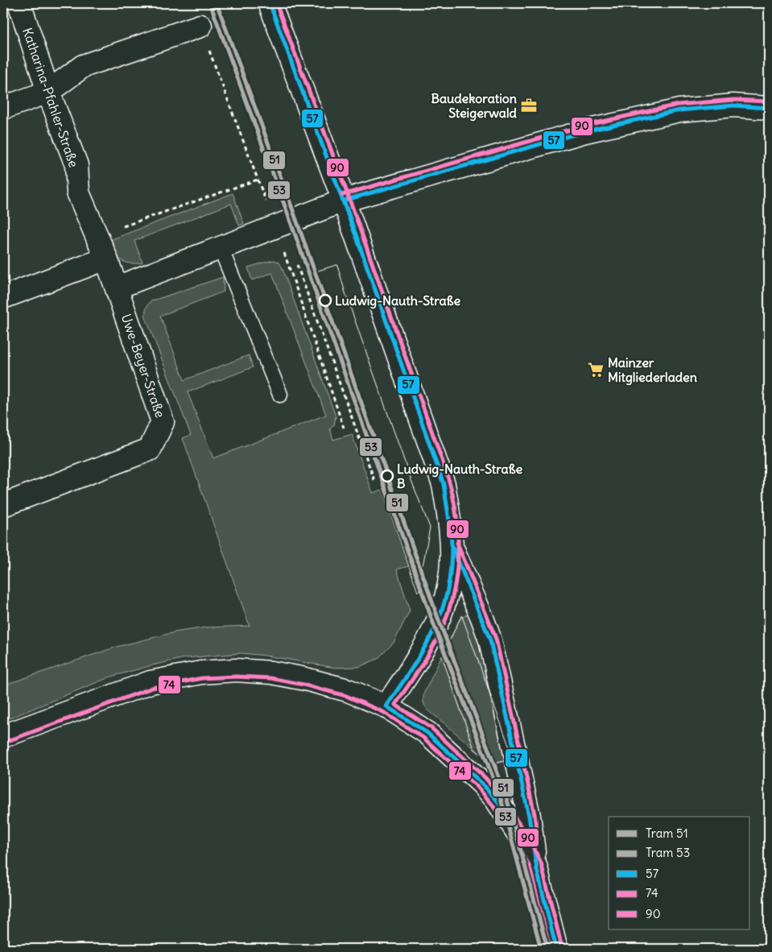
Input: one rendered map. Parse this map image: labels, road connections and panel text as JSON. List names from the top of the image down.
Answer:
{
  "streets": {
    "street": ["Katharina-Pfahler-Straße", "Uwe-Beyer-Straße"]
  },
  "crossings": [
    ["Katharina-Pfahler-Straße", "Uwe-Beyer-Straße"]
  ],
  "places": {
    "office": ["Baudekoration Steigerwald"],
    "other": ["Ludwig-Nauth-Straße", "Ludwig-Nauth-Straße B"],
    "supermarket": ["Mainzer Mitgliederladen"]
  },
  "lines": [
    "tram line 51",
    "transit line 57",
    "transit line 90",
    "tram line 53",
    "transit line 74"
  ],
  "legend": [
    "Tram 51",
    "Tram 53",
    "57",
    "74",
    "90"
  ]
}
